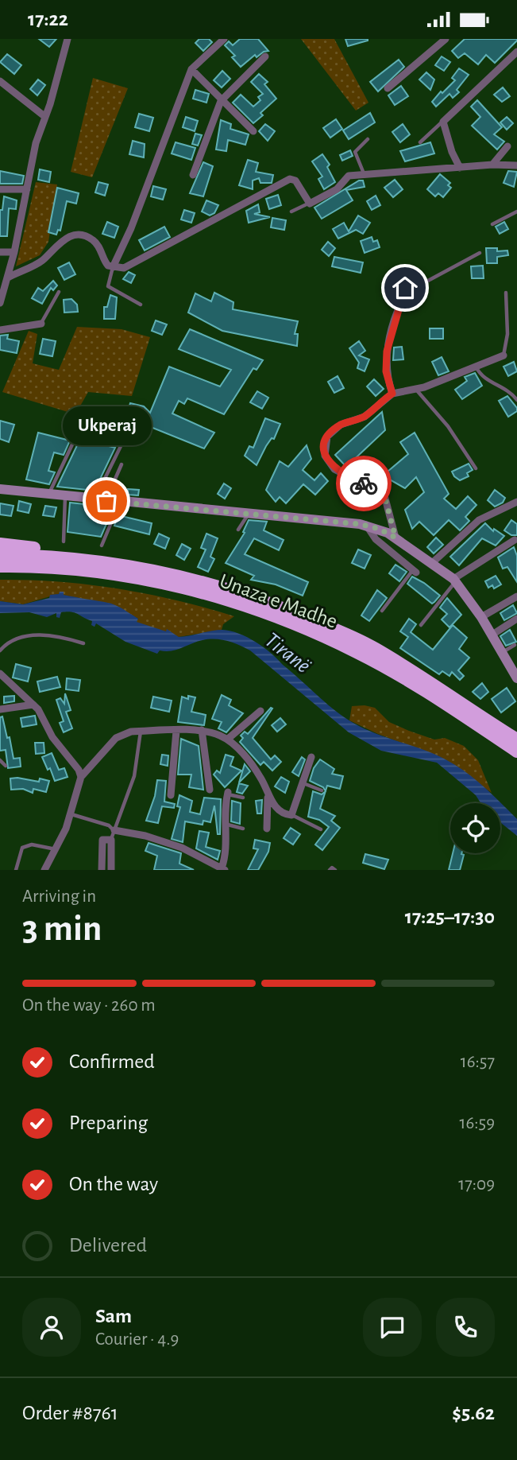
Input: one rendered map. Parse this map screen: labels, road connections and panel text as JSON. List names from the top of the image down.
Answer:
{
  "streets": {
    "highway": ["Unaza e Madhe"]
  },
  "water": ["Tiranë"],
  "places": ["Ukperaj"],
  "page": {
    "status": "17:22",
    "bubble": "Ukperaj",
    "heading": ["3 min", "Arriving in", "17:25–17:30"],
    "panel": [
      "Sam",
      "Courier · 4.9",
      "Order #8761",
      "$5.62"
    ],
    "bar": "On the way · 260 m",
    "list": [
      ["Confirmed", "16:57"],
      ["Preparing", "16:59"],
      ["On the way", "17:09"],
      "Delivered"
    ]
  }
}
